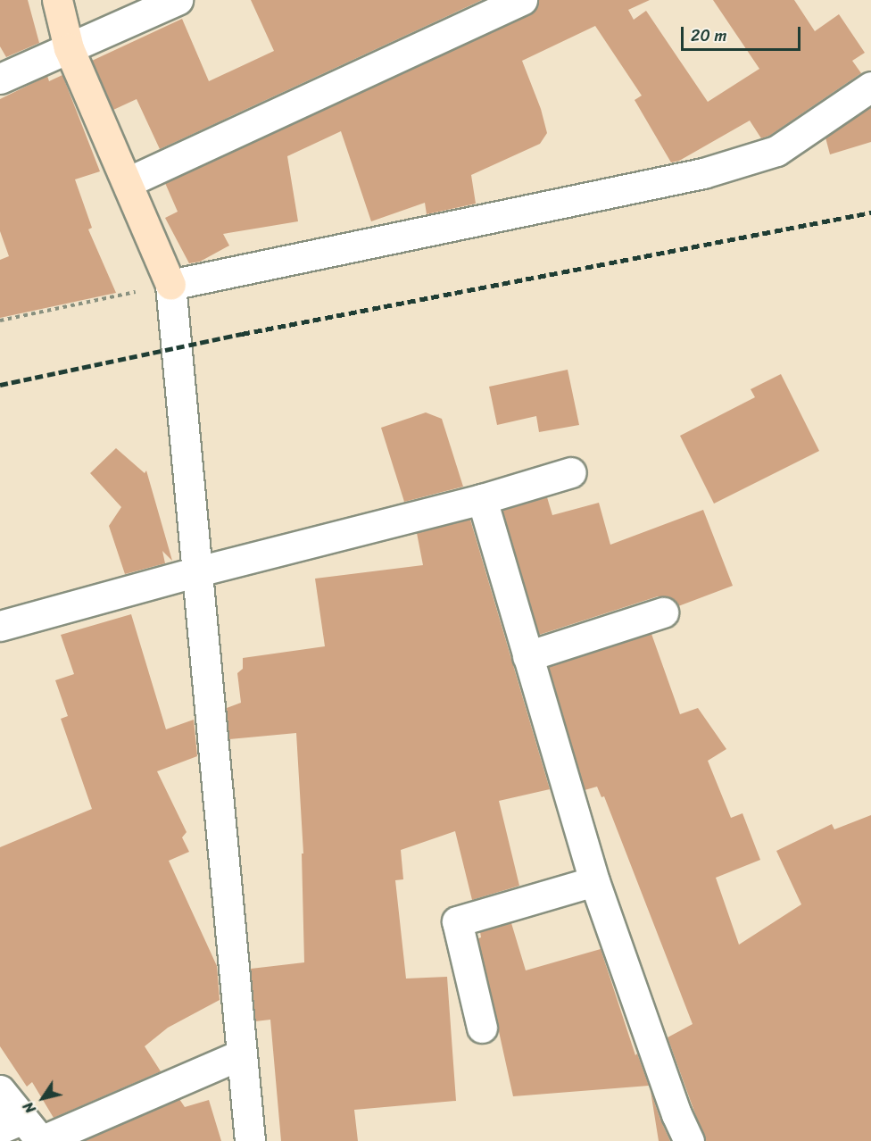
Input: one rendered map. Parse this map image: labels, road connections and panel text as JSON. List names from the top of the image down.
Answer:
{
  "scale_bar": "20 m",
  "north": "bottom left"
}
